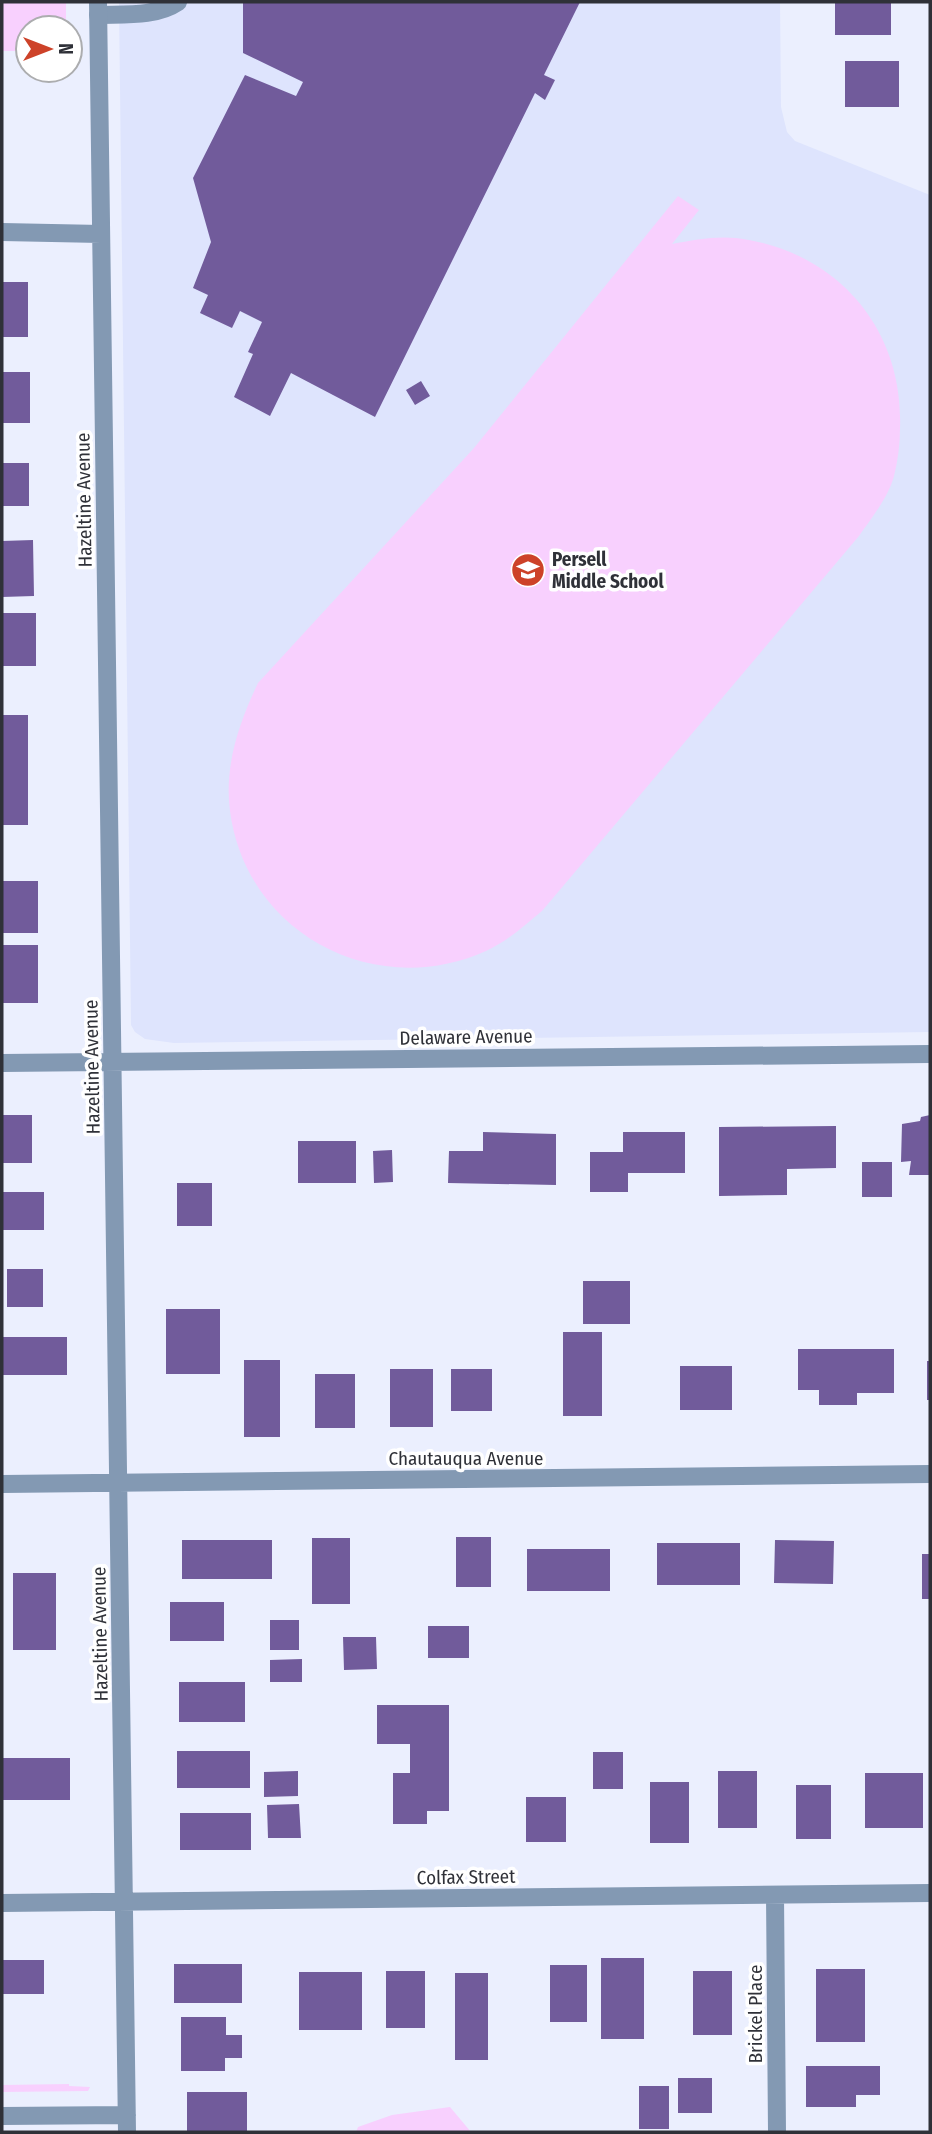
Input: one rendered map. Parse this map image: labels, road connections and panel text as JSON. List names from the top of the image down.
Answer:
{
  "streets": {
    "street": [
      "Hazeltine Avenue",
      "Delaware Avenue",
      "Chautauqua Avenue",
      "Colfax Street",
      "Brickel Place"
    ]
  },
  "crossings": [
    ["Hazeltine Avenue", "Delaware Avenue"],
    ["Hazeltine Avenue", "Chautauqua Avenue"],
    ["Hazeltine Avenue", "Colfax Street"],
    ["Colfax Street", "Brickel Place"]
  ],
  "places": {
    "school or university": ["Persell Middle School"]
  },
  "north": "right"
}
